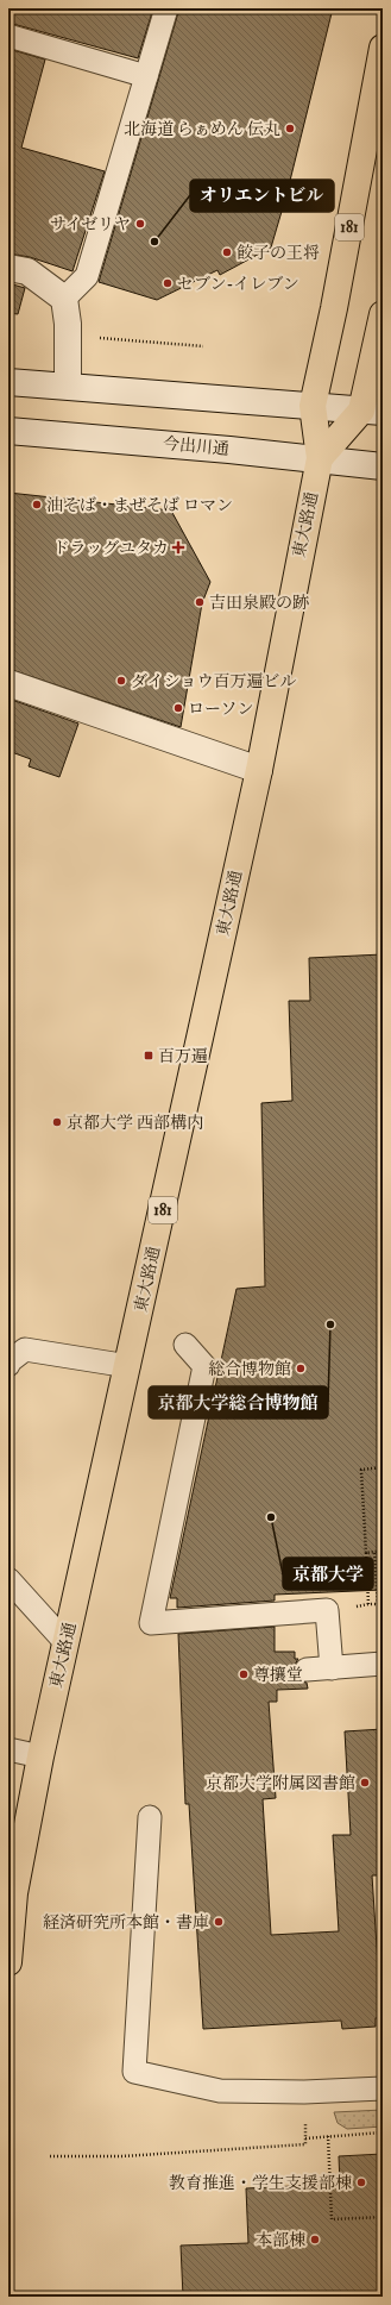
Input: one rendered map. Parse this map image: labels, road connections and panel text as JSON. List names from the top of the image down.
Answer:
{
  "streets": {
    "main road": ["181", "今出川通", "東大路通"]
  },
  "crossings": [
    ["今出川通", "東大路通"]
  ],
  "places": {
    "other": [
      "北海道 らぁめん 伝丸",
      "サイゼリヤ",
      "オリエントビル",
      "餃子の王将",
      "セブン-イレブン",
      "油そば・まぜそば ロマン",
      "吉田泉殿の跡",
      "ダイショウ百万遍ビル",
      "ローソン",
      "京都大学 西部構内",
      "京都大学総合博物館",
      "総合博物館",
      "京都大学",
      "尊攘堂",
      "京都大学附属図書館",
      "経済研究所本館・書庫",
      "教育推進・学生支援部棟",
      "本部棟"
    ],
    "health": ["ドラッグユタカ"],
    "transit": ["百万遍"]
  }
}
